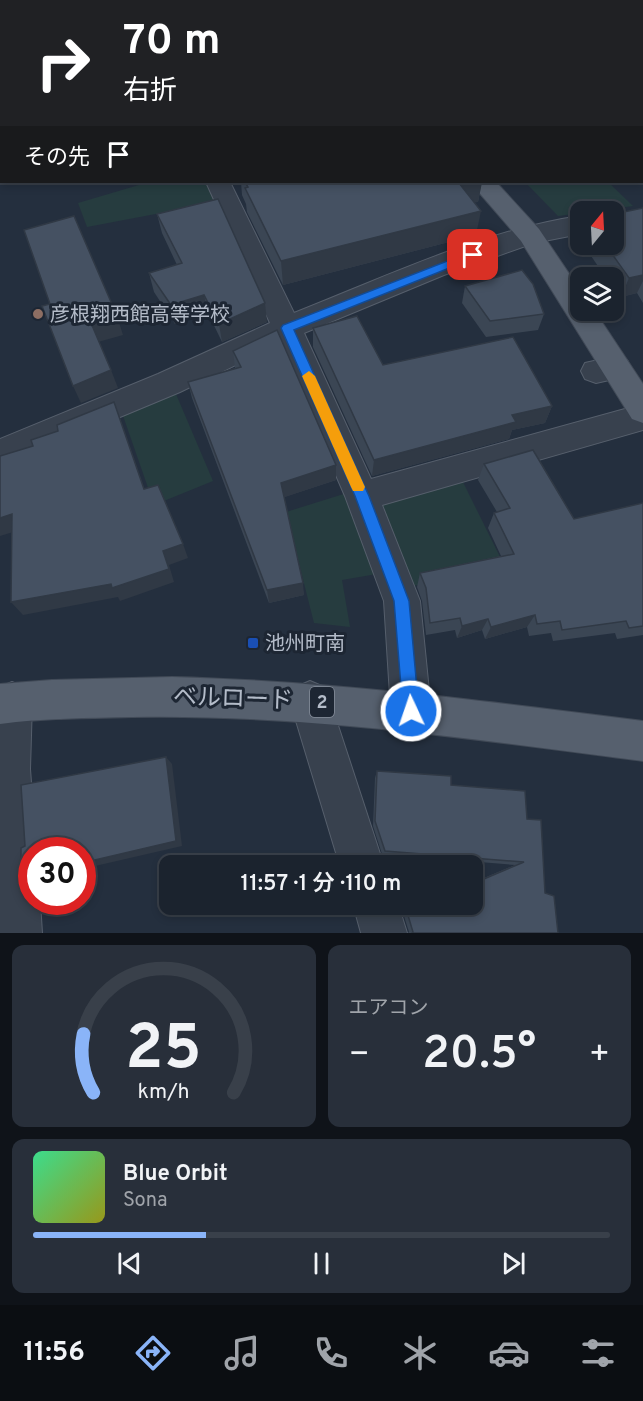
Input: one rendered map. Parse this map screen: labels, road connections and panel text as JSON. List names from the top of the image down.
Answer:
{
  "streets": {
    "main road": ["ベルロード", "2"]
  },
  "places": {
    "other": ["彦根翔西館高等学校"],
    "transit": ["池州町南"]
  },
  "north": "top",
  "page": {
    "turn": ["70 m", "右折"],
    "then": "その先",
    "limit": "30",
    "trip": "11:57 · 1 分 · 110 m",
    "tile": "エアコン",
    "heat": ["−", "20.5°", "+"],
    "song": ["Blue Orbit", "Sona"],
    "tabs": "11:56",
    "gauge": ["25", "km/h"]
  }
}
